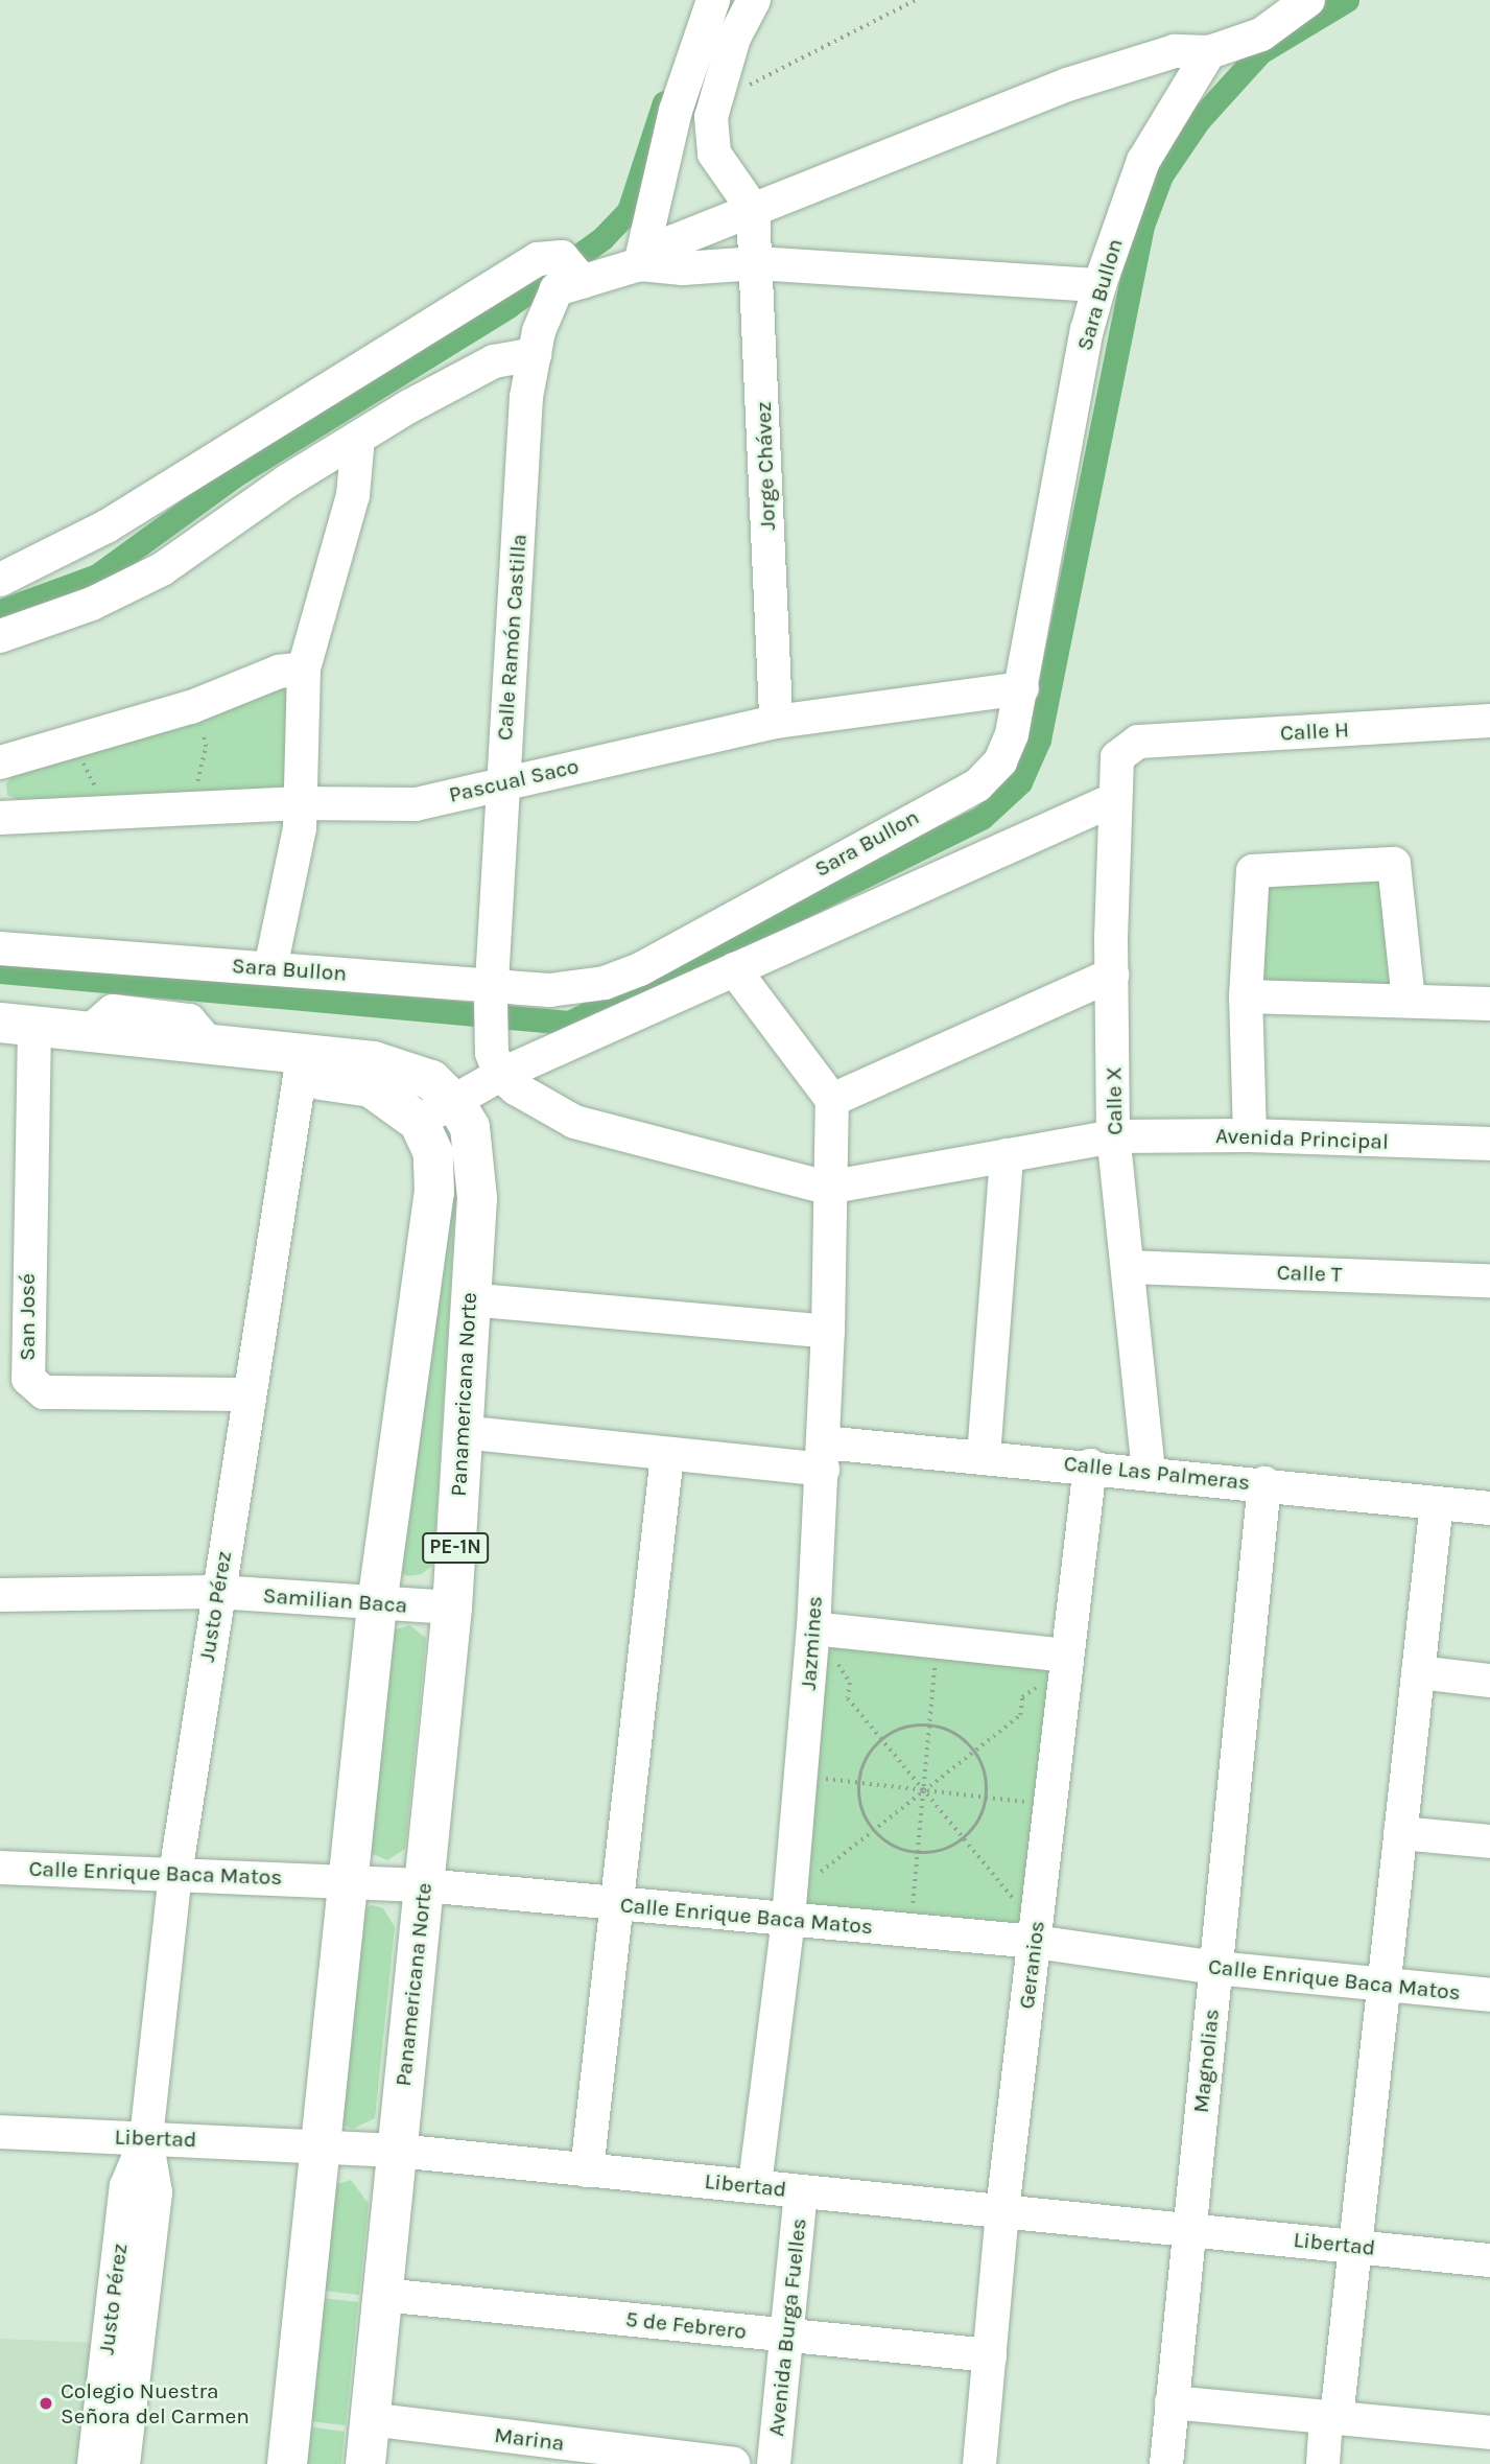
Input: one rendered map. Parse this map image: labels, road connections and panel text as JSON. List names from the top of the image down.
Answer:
{
  "streets": {
    "highway": ["Panamericana Norte", "PE-1N"],
    "street": [
      "Sara Bullon",
      "Jorge Chávez",
      "Calle Ramón Castilla",
      "Calle H",
      "Pascual Saco",
      "Calle X",
      "Avenida Principal",
      "Calle T",
      "San José",
      "Calle Las Palmeras",
      "Samilian Baca",
      "Justo Pérez",
      "Jazmines",
      "Calle Enrique Baca Matos",
      "Geranios",
      "Magnolias",
      "Libertad",
      "5 de Febrero",
      "Avenida Burga Fuelles",
      "Marina"
    ]
  },
  "crossings": [
    ["Sara Bullon", "Calle Ramón Castilla"],
    ["Sara Bullon", "Pascual Saco"],
    ["Jorge Chávez", "Pascual Saco"],
    ["Calle Ramón Castilla", "Pascual Saco"],
    ["Calle H", "Calle X"],
    ["Calle X", "Avenida Principal"],
    ["Calle X", "Calle T"],
    ["Calle X", "Calle Las Palmeras"],
    ["Avenida Principal", "Jazmines"],
    ["San José", "Panamericana Norte"],
    ["San José", "Justo Pérez"],
    ["Panamericana Norte", "Calle Las Palmeras"],
    ["Panamericana Norte", "Samilian Baca"],
    ["Panamericana Norte", "Calle Enrique Baca Matos"],
    ["Panamericana Norte", "Libertad"],
    ["Panamericana Norte", "5 de Febrero"],
    ["Panamericana Norte", "Marina"],
    ["Calle Las Palmeras", "Jazmines"],
    ["Calle Las Palmeras", "Geranios"],
    ["Calle Las Palmeras", "Magnolias"],
    ["Samilian Baca", "Justo Pérez"],
    ["Justo Pérez", "Calle Enrique Baca Matos"],
    ["Justo Pérez", "Libertad"],
    ["Jazmines", "Calle Enrique Baca Matos"],
    ["Jazmines", "Libertad"],
    ["Calle Enrique Baca Matos", "Geranios"],
    ["Calle Enrique Baca Matos", "Magnolias"],
    ["Geranios", "Libertad"],
    ["Geranios", "5 de Febrero"],
    ["Magnolias", "Libertad"],
    ["Libertad", "Avenida Burga Fuelles"],
    ["5 de Febrero", "Avenida Burga Fuelles"]
  ],
  "places": ["Colegio Nuestra Señora del Carmen"]
}
